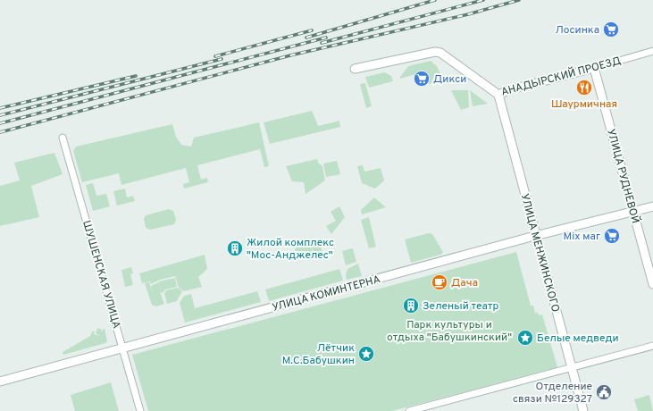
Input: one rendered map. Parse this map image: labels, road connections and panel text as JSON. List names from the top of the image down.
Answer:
{
  "streets": {
    "street": [
      "АНАДЫРСКИЙ ПРОЕЗД",
      "УЛИЦА РУДНЕВОЙ",
      "УЛИЦА МЕНЖИНСКОГО",
      "ШУШЕНСКАЯ УЛИЦА",
      "УЛИЦА КОМИНТЕРНА"
    ]
  },
  "crossings": [
    ["АНАДЫРСКИЙ ПРОЕЗД", "УЛИЦА РУДНЕВОЙ"],
    ["АНАДЫРСКИЙ ПРОЕЗД", "УЛИЦА МЕНЖИНСКОГО"],
    ["УЛИЦА РУДНЕВОЙ", "УЛИЦА КОМИНТЕРНА"],
    ["УЛИЦА МЕНЖИНСКОГО", "УЛИЦА КОМИНТЕРНА"],
    ["ШУШЕНСКАЯ УЛИЦА", "УЛИЦА КОМИНТЕРНА"]
  ],
  "parks": ["Парк культуры и отдыха \"Бабушкинский\""],
  "places": {
    "supermarket": ["Лосинка", "Дикси", "Mix маг"],
    "restaurant": ["Шаурмичная"],
    "building": ["Жилой комплекс \"Мос-Анджелес\"", "Зеленый театр"],
    "cafe": ["Дача"],
    "place": ["Белые медведи", "Лётчик М.С.Бабушкин"],
    "public building": ["Отделение связи №129327"]
  }
}
